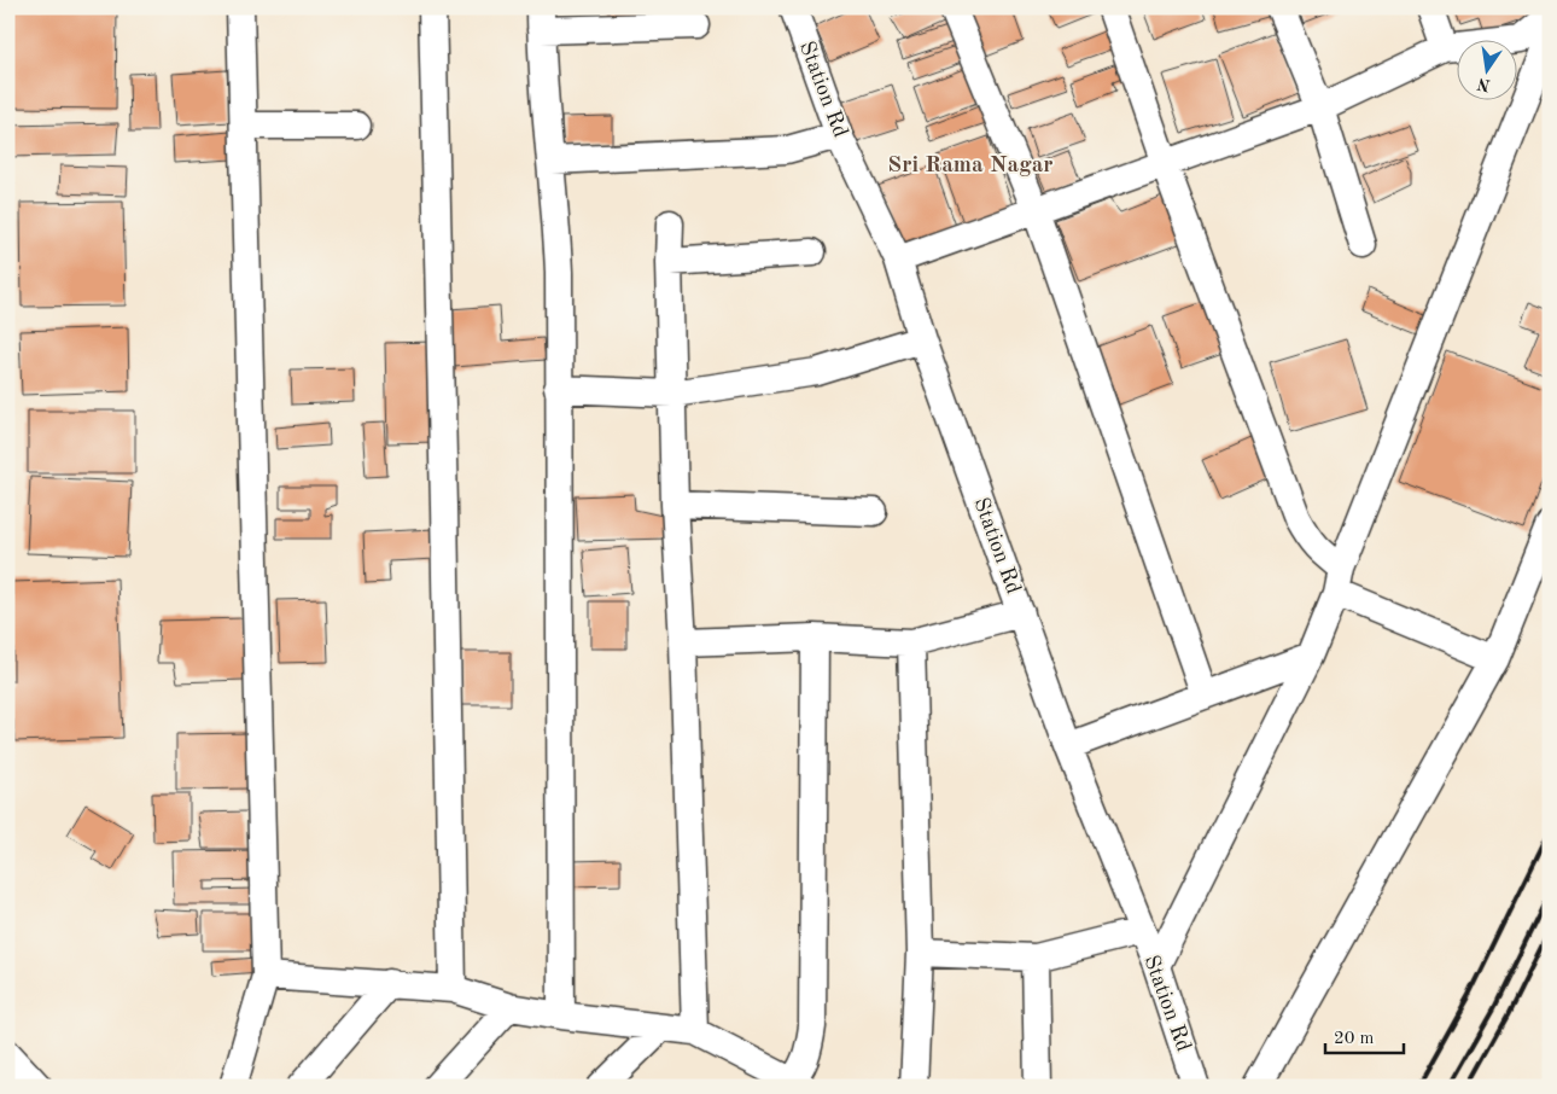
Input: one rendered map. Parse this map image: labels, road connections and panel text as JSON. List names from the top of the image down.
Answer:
{
  "streets": {
    "street": ["Station Rd"]
  },
  "districts": ["Sri Rama Nagar"],
  "scale_bar": "20 m",
  "north": "bottom"
}
